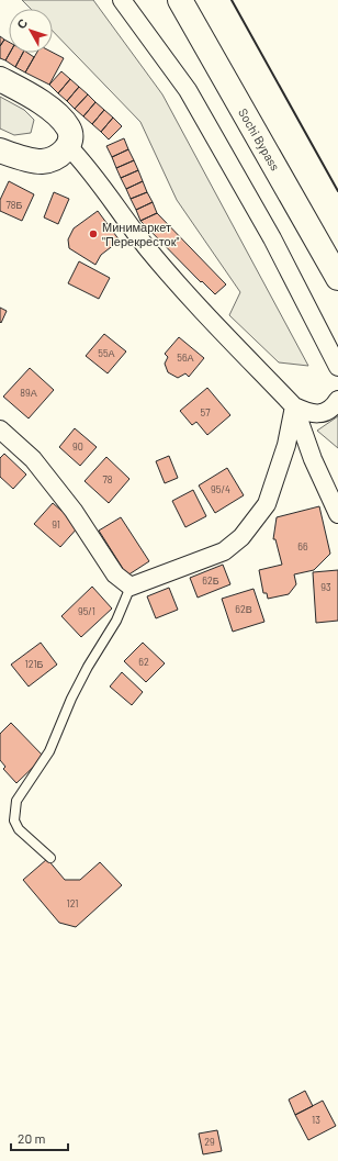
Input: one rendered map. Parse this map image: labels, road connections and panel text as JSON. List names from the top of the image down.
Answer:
{
  "streets": {
    "main road": ["Sochi Bypass"]
  },
  "places": ["Минимаркет \"Перекресток\""],
  "house_numbers": [
    "78Б",
    "55А",
    "56А",
    "89А",
    "57",
    "90",
    "78",
    "95/4",
    "91",
    "66",
    "62Б",
    "93",
    "62В",
    "95/1",
    "62",
    "121Б",
    "121",
    "13",
    "29"
  ],
  "scale_bar": "20 m",
  "north": "top left"
}
